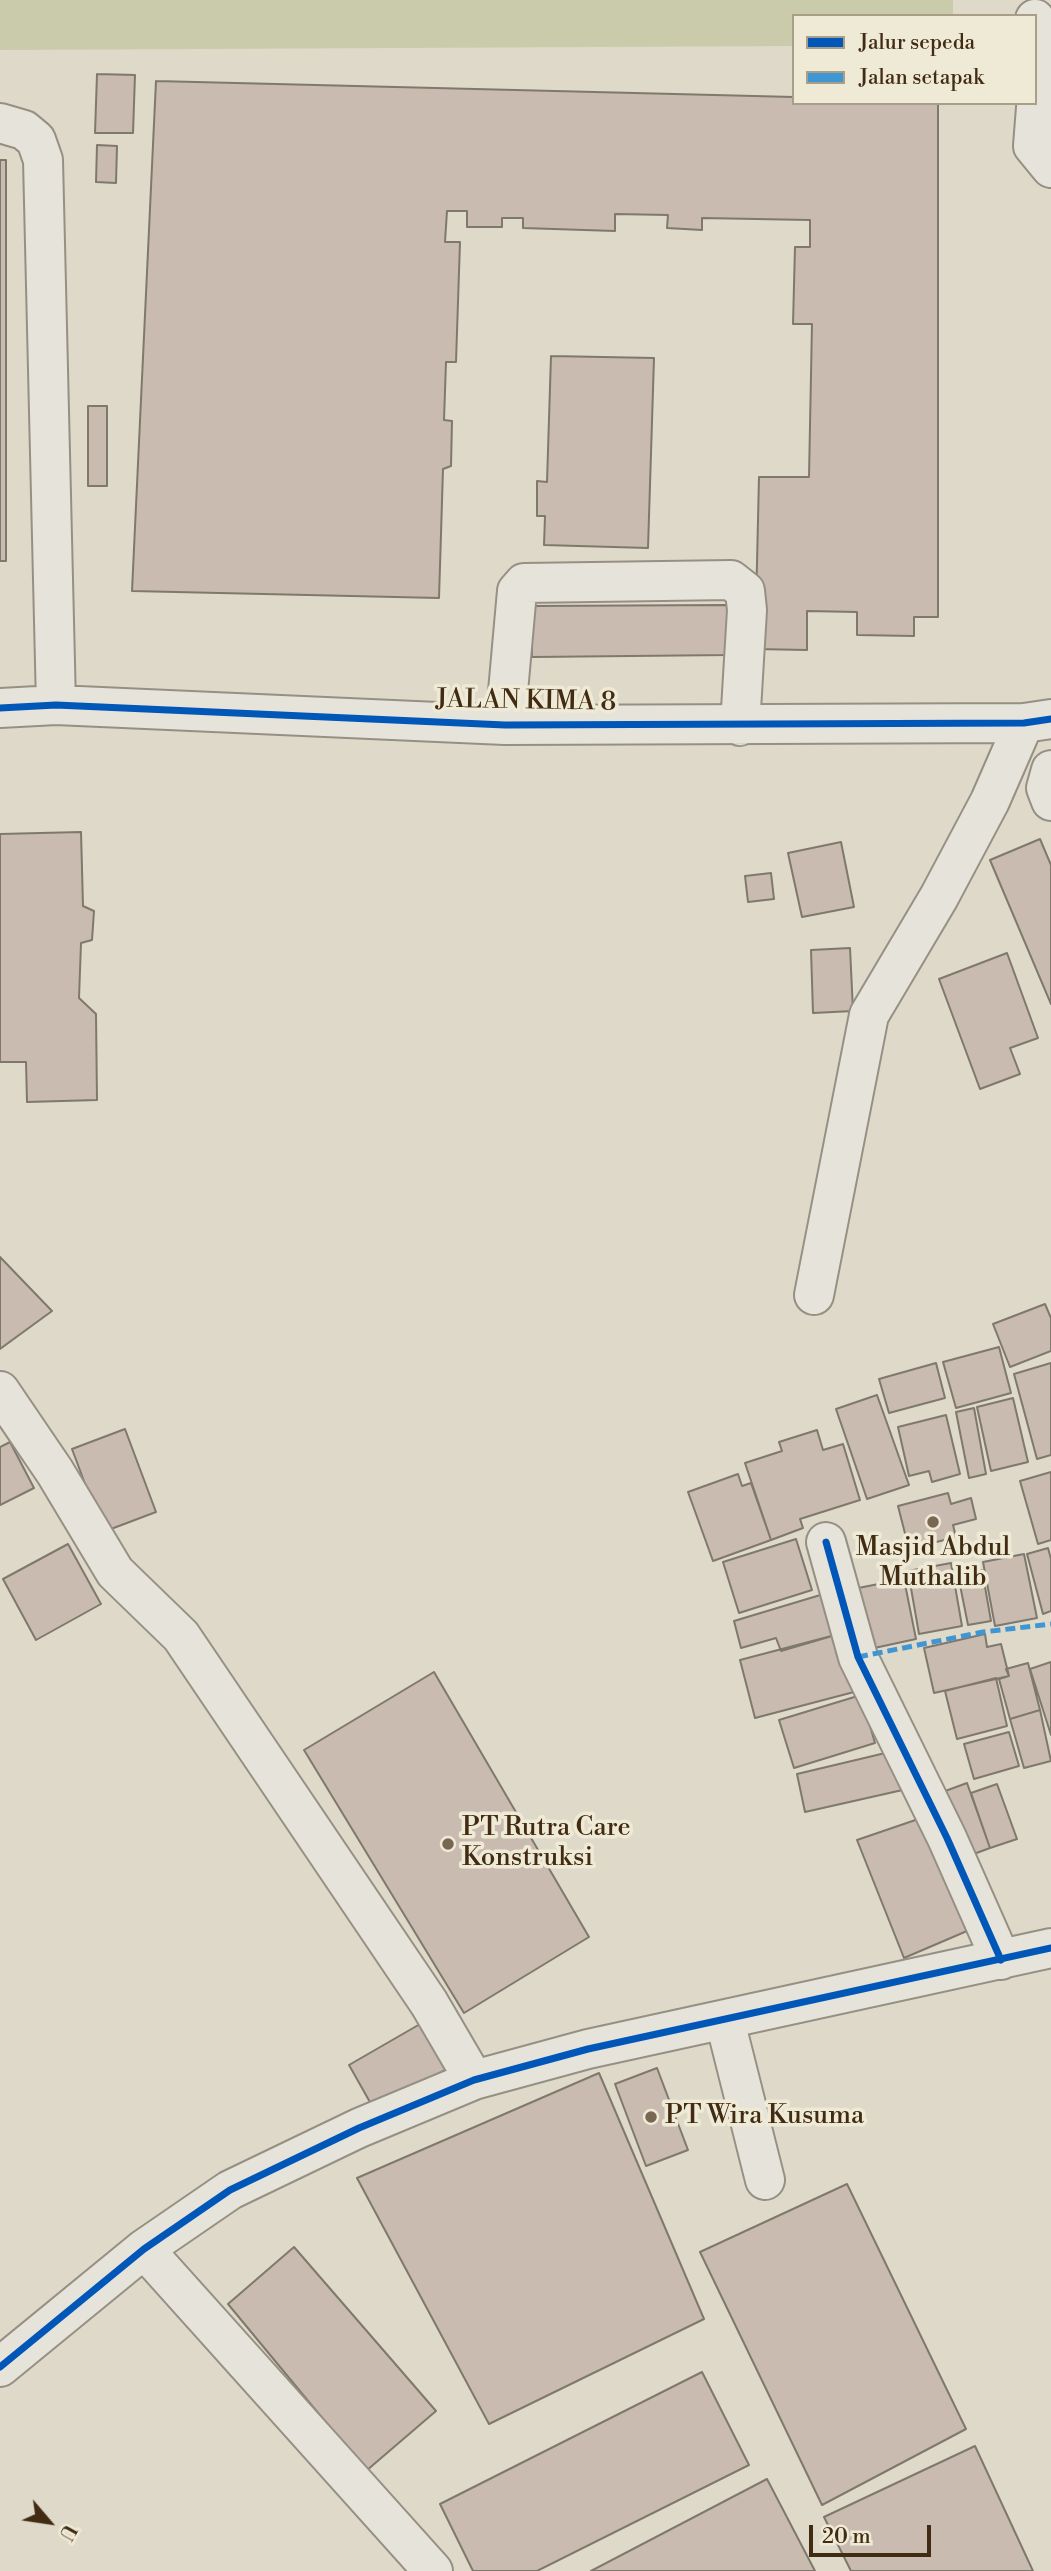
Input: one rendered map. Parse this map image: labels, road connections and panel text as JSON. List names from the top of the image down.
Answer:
{
  "streets": {
    "street": ["JALAN KIMA 8"]
  },
  "places": ["Masjid Abdul Muthalib", "PT Rutra Care Konstruksi", "PT Wira Kusuma"],
  "legend": ["Jalur sepeda", "Jalan setapak"],
  "scale_bar": "20 m",
  "north": "bottom right"
}
